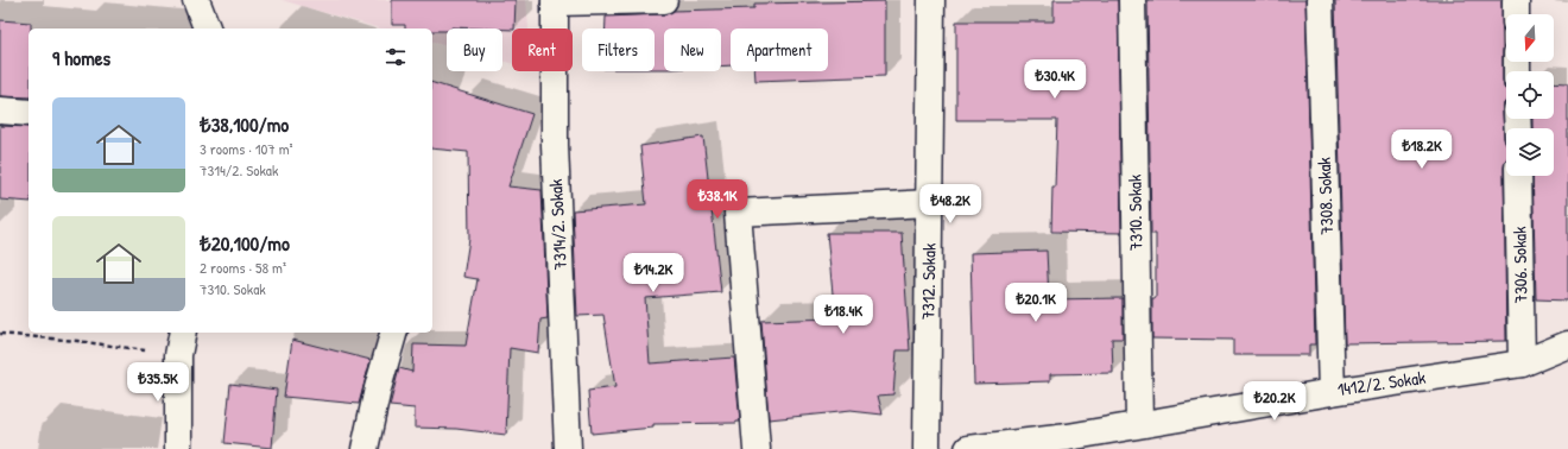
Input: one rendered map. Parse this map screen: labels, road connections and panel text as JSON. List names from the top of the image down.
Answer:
{
  "streets": {
    "street": [
      "7308. Sokak",
      "7310. Sokak",
      "7314/2. Sokak",
      "7306. Sokak",
      "7312. Sokak",
      "1412/2. Sokak"
    ]
  },
  "crossings": [
    ["7308. Sokak", "1412/2. Sokak"],
    ["7310. Sokak", "1412/2. Sokak"],
    ["7306. Sokak", "1412/2. Sokak"]
  ],
  "north": "bottom",
  "page": {
    "chip": [
      "Buy",
      "Rent",
      "Filters",
      "New",
      "Apartment"
    ],
    "heading": "9 homes",
    "price": [
      "₺30.4K",
      "₺18.2K",
      "₺38.1K",
      "₺48.2K",
      "₺14.2K",
      "₺20.1K",
      "₺18.4K",
      "₺35.5K",
      "₺20.2K"
    ],
    "list": [
      {
        "name": "₺38,100/mo",
        "note": "3 rooms · 107 m² · 7314/2. Sokak"
      },
      {
        "name": "₺20,100/mo",
        "note": "2 rooms · 58 m² · 7310. Sokak"
      }
    ]
  }
}
